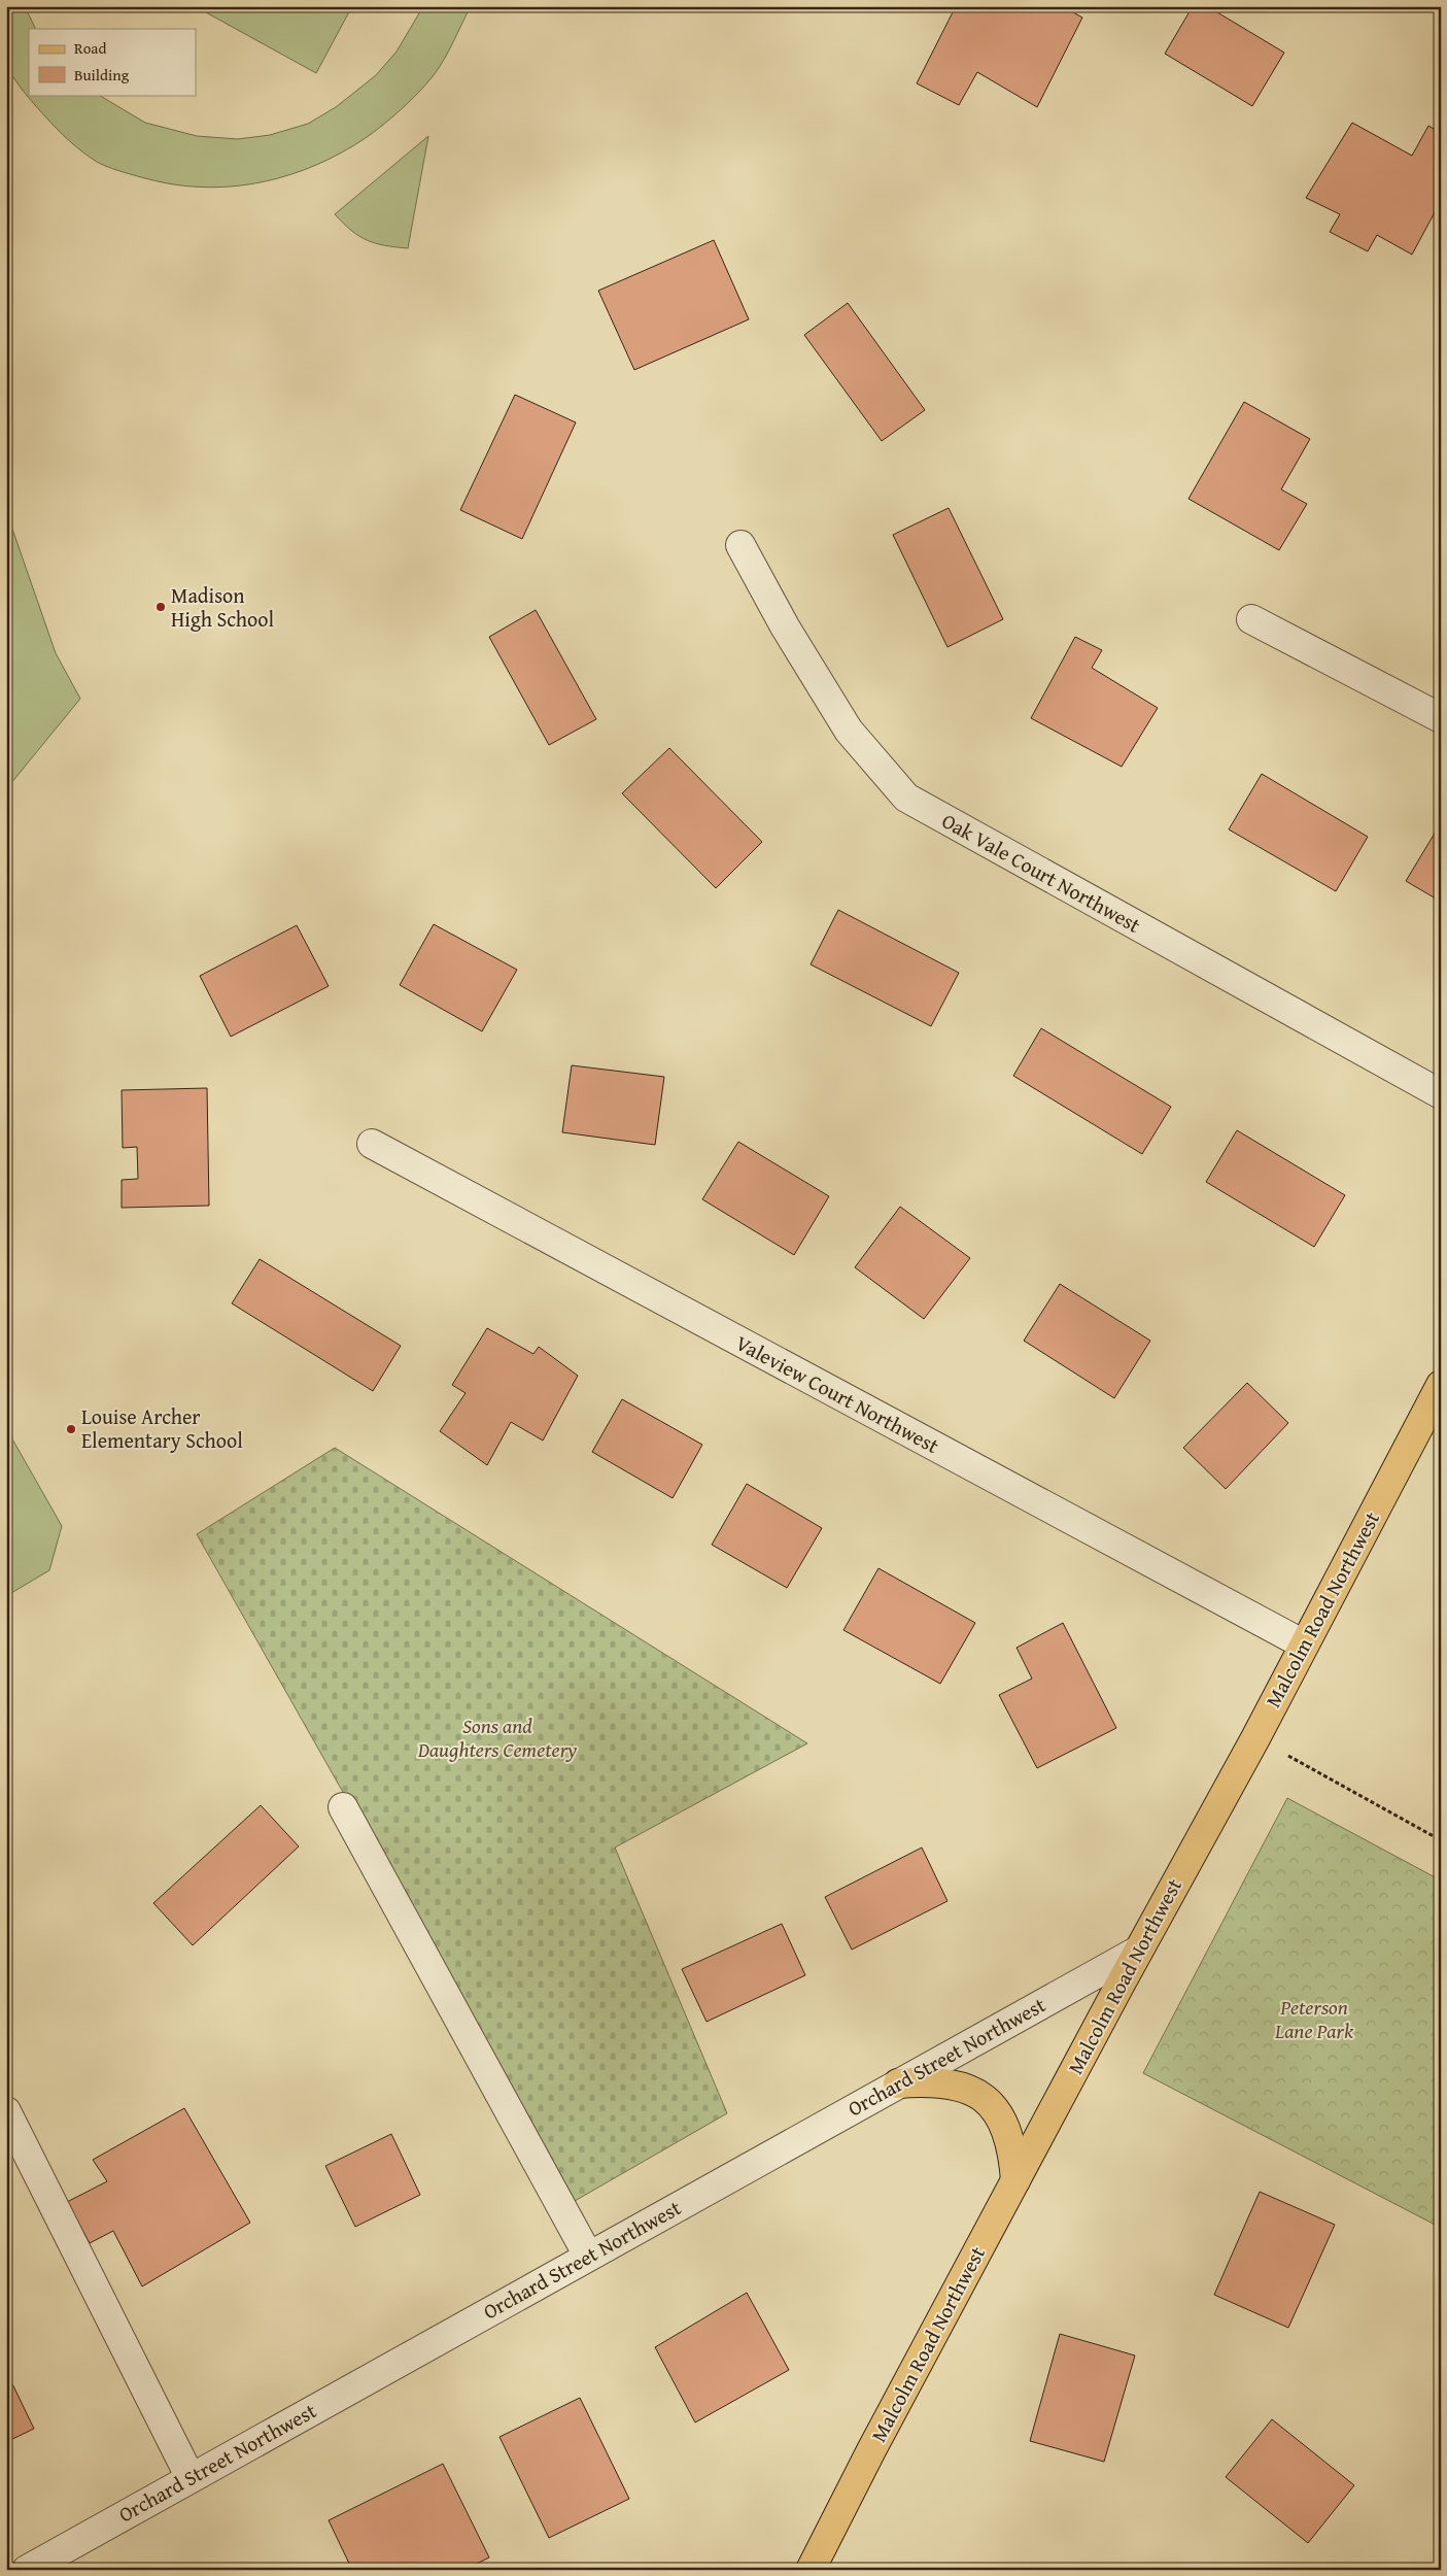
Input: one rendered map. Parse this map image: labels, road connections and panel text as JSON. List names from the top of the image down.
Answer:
{
  "streets": {
    "main road": ["Malcolm Road Northwest"],
    "street": ["Oak Vale Court Northwest", "Valeview Court Northwest", "Orchard Street Northwest"]
  },
  "crossings": [
    ["Valeview Court Northwest", "Malcolm Road Northwest"],
    ["Malcolm Road Northwest", "Orchard Street Northwest"]
  ],
  "parks": ["Sons and Daughters Cemetery", "Peterson Lane Park"],
  "places": ["Madison High School", "Louise Archer Elementary School"],
  "legend": ["Road", "Building"]
}
